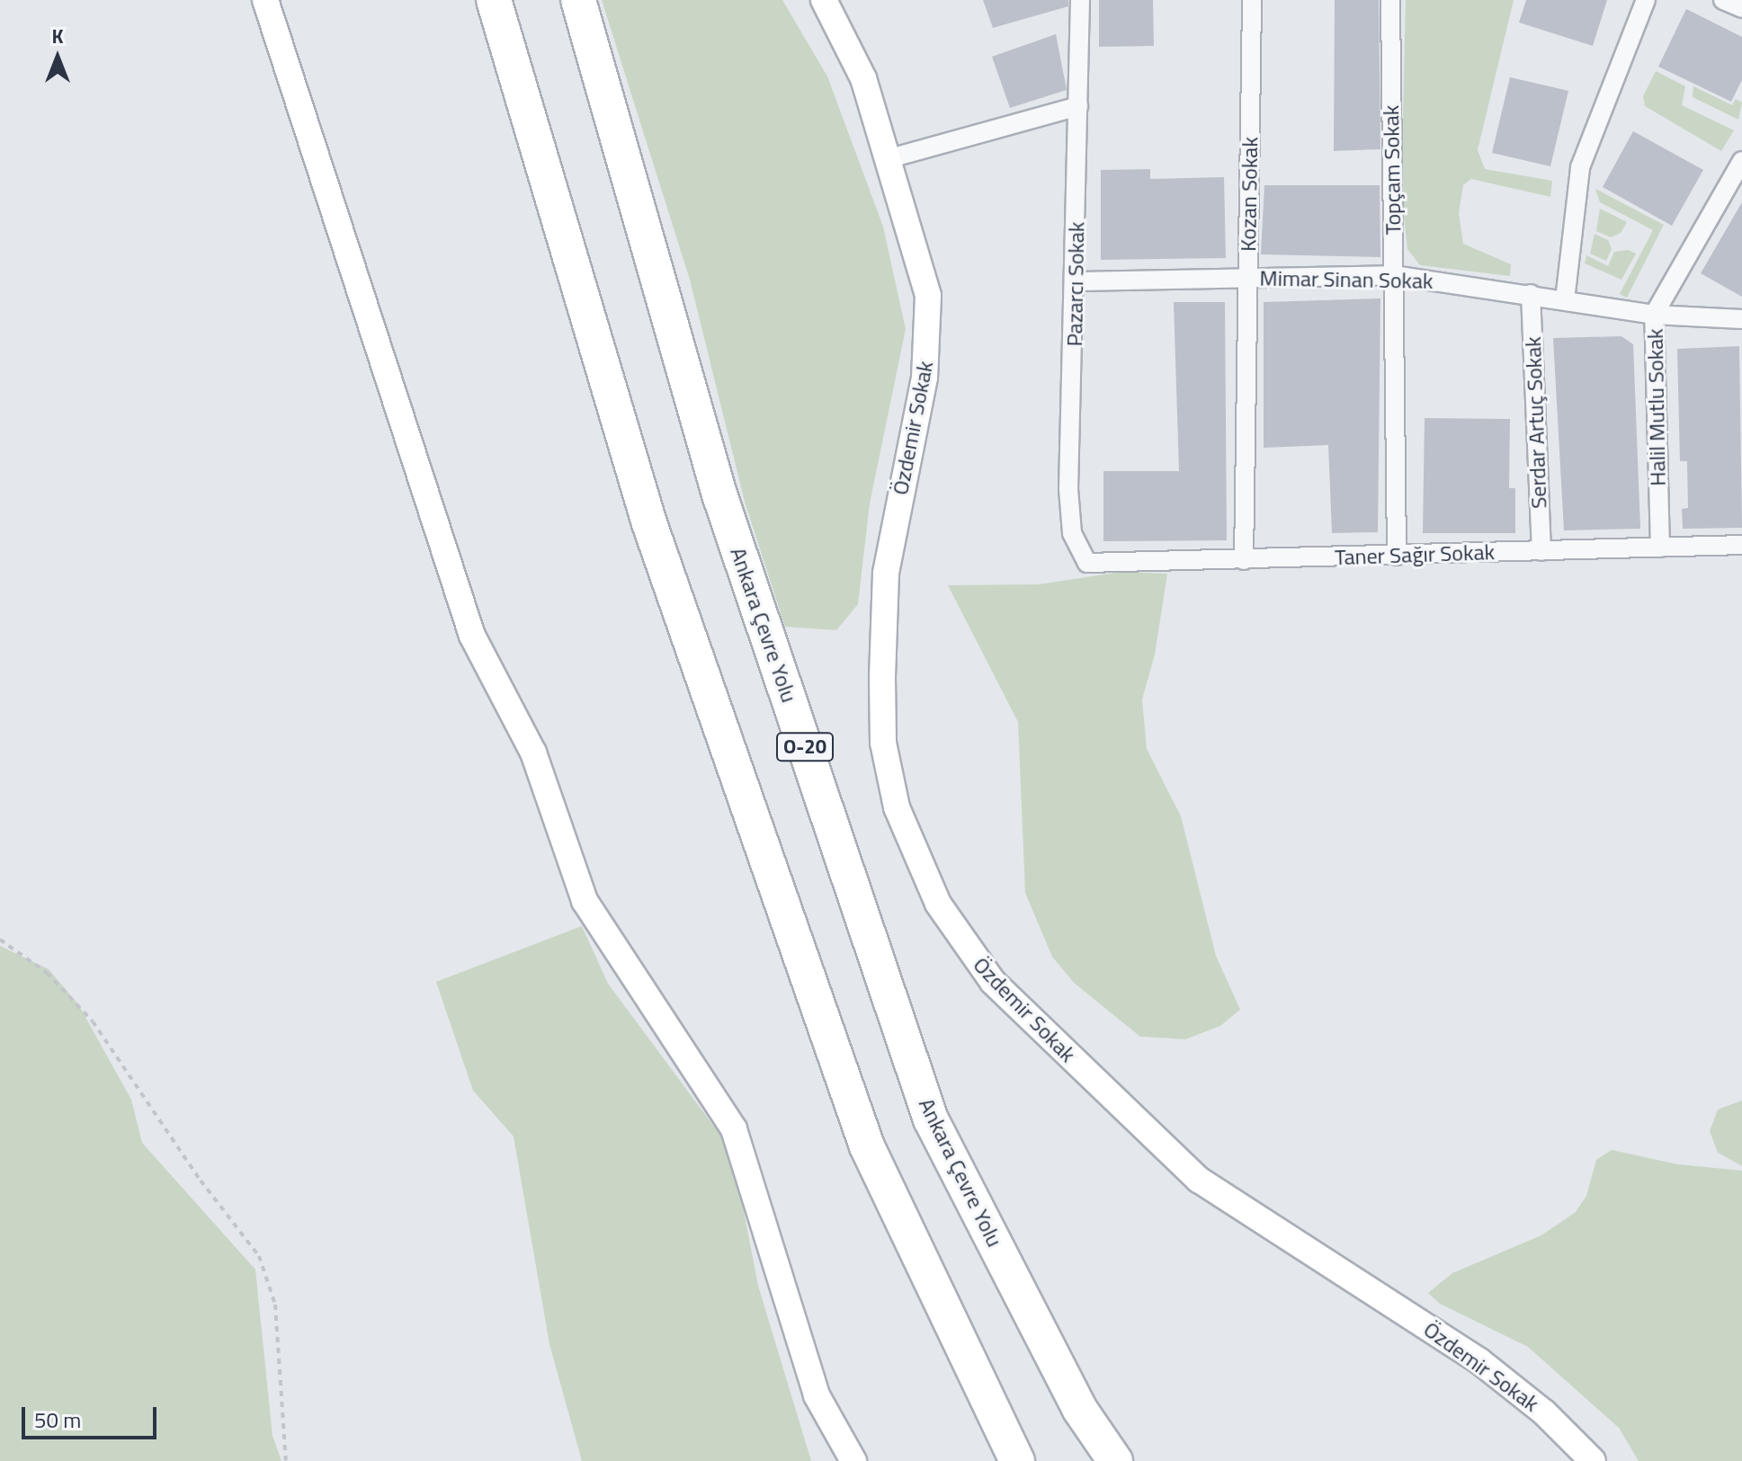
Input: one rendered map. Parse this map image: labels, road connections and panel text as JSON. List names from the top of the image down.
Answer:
{
  "streets": {
    "highway": ["Ankara Çevre Yolu", "O-20"],
    "street": [
      "Topçam Sokak",
      "Kozan Sokak",
      "Mimar Sinan Sokak",
      "Pazarcı Sokak",
      "Halil Mutlu Sokak",
      "Serdar Artuç Sokak",
      "Özdemir Sokak",
      "Taner Sağır Sokak"
    ]
  },
  "crossings": [
    ["Topçam Sokak", "Mimar Sinan Sokak"],
    ["Topçam Sokak", "Taner Sağır Sokak"],
    ["Kozan Sokak", "Mimar Sinan Sokak"],
    ["Kozan Sokak", "Taner Sağır Sokak"],
    ["Mimar Sinan Sokak", "Pazarcı Sokak"],
    ["Mimar Sinan Sokak", "Halil Mutlu Sokak"],
    ["Mimar Sinan Sokak", "Serdar Artuç Sokak"],
    ["Pazarcı Sokak", "Taner Sağır Sokak"],
    ["Halil Mutlu Sokak", "Taner Sağır Sokak"],
    ["Serdar Artuç Sokak", "Taner Sağır Sokak"]
  ],
  "scale_bar": "50 m",
  "north": "top"
}
